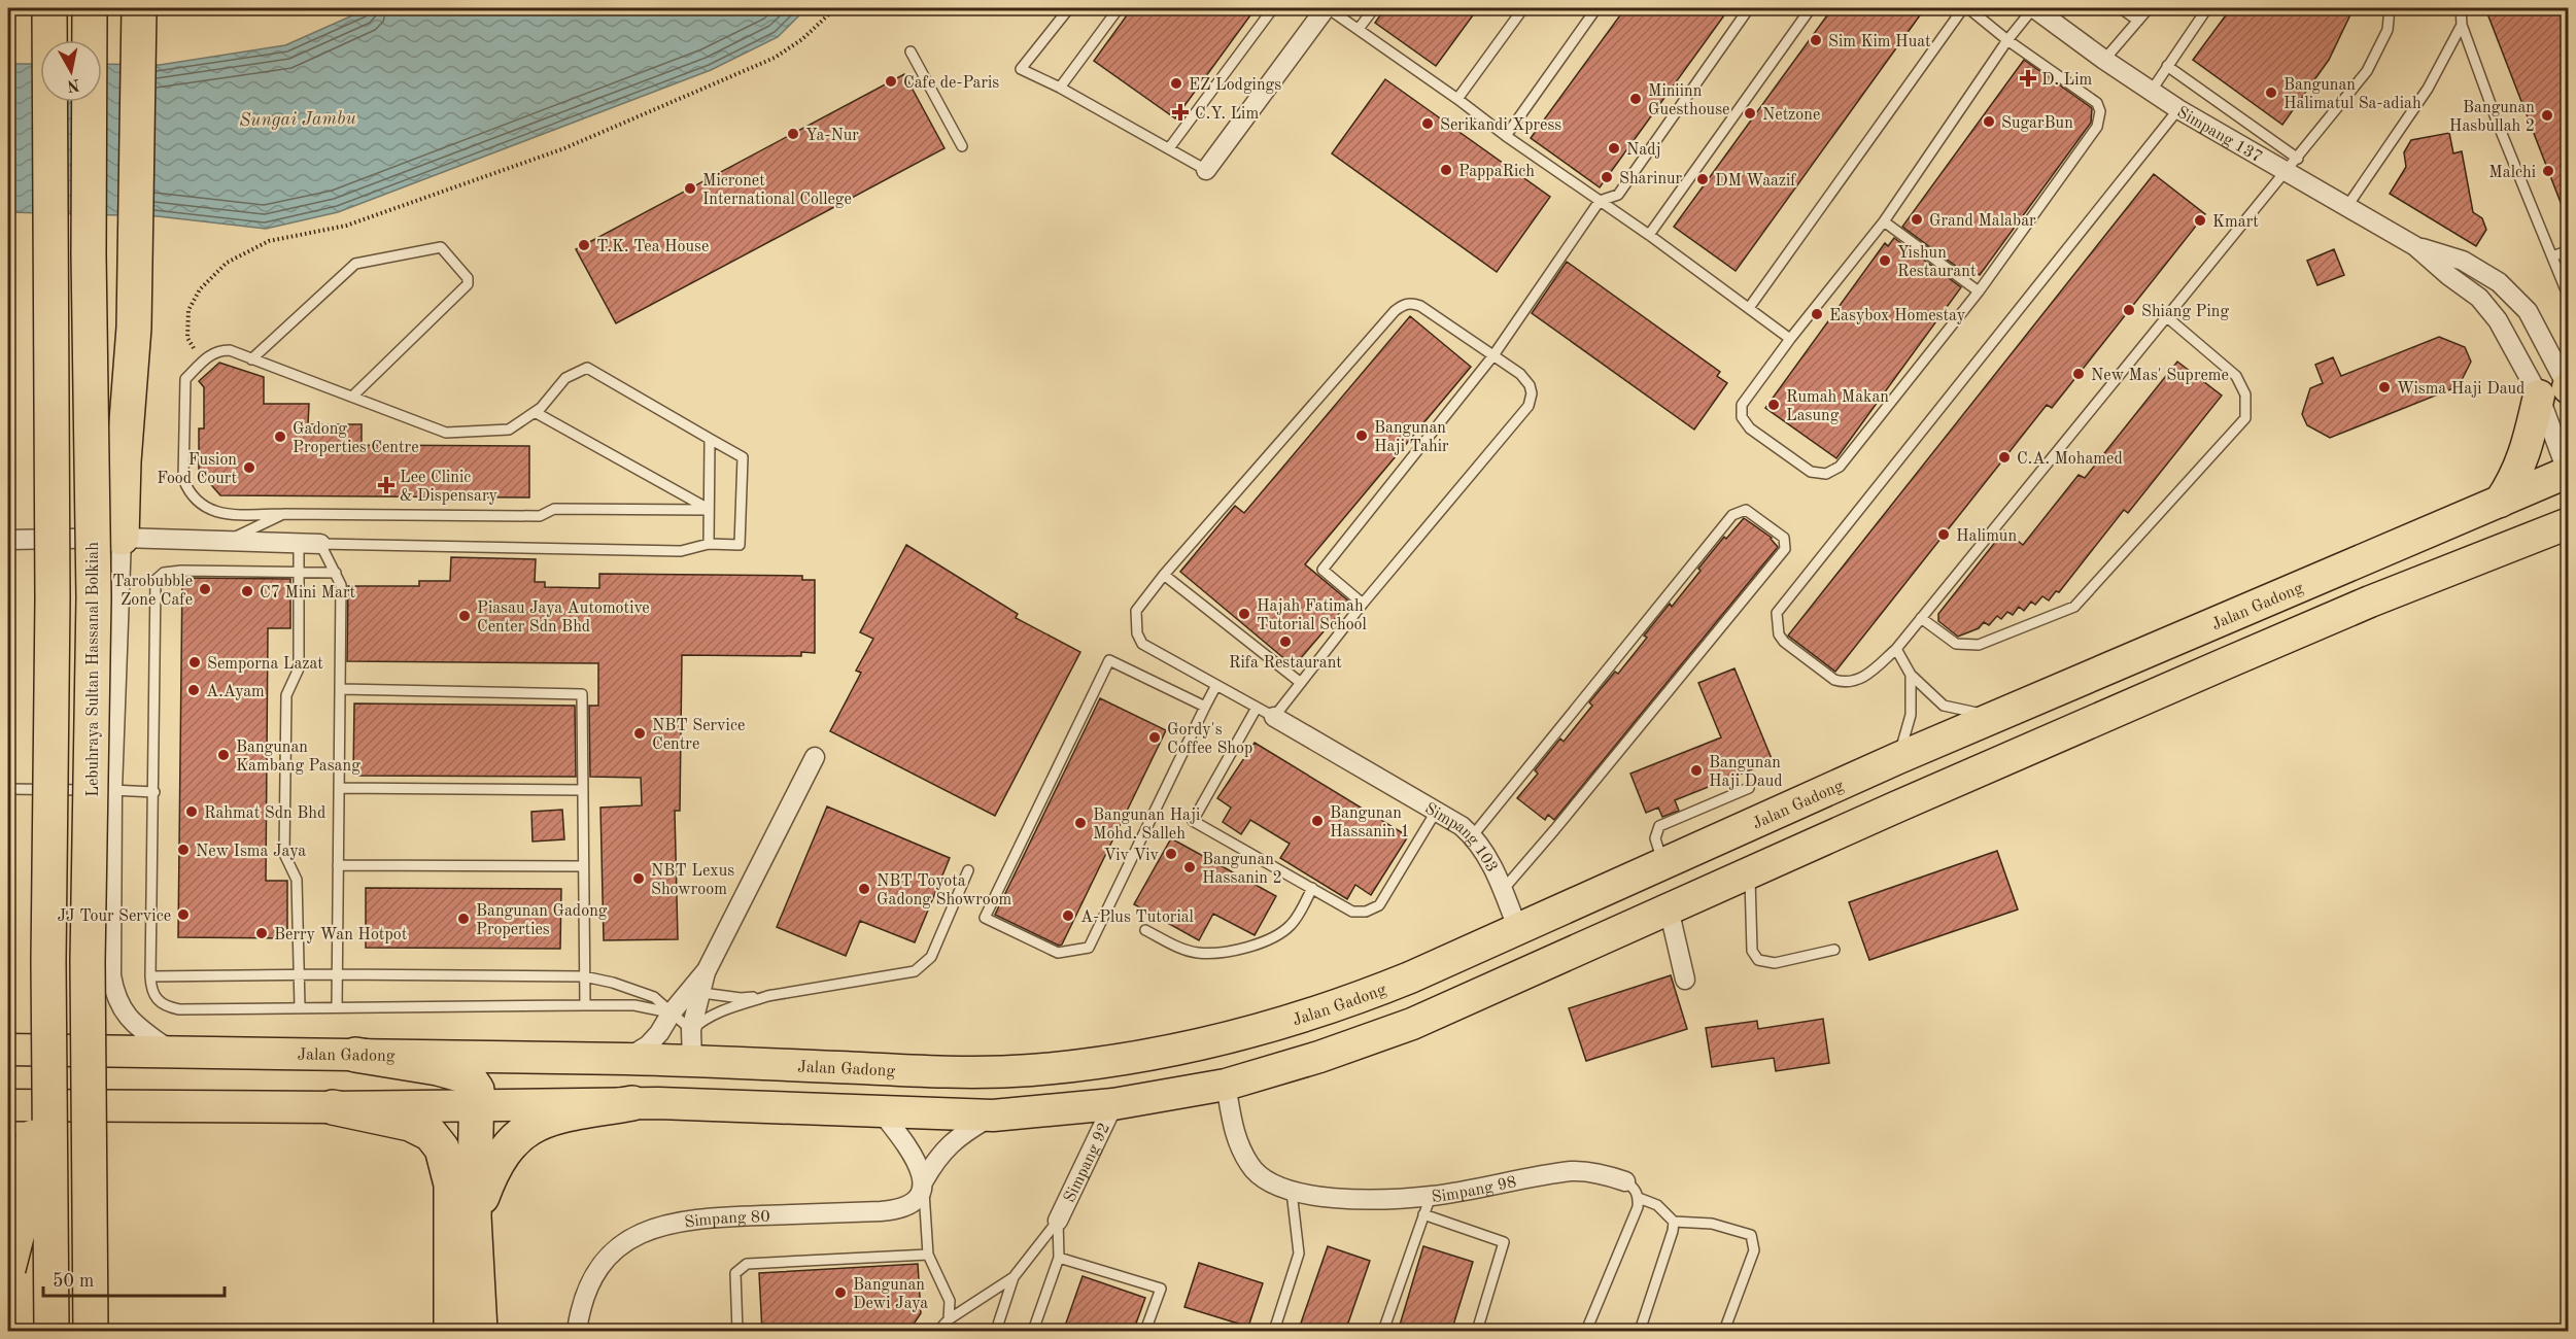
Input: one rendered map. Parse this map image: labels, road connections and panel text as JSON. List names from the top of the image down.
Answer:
{
  "streets": {
    "highway": ["Lebuhraya Sultan Hassanal Bolkiah"],
    "main road": ["Jalan Gadong"],
    "street": [
      "Simpang 137",
      "Simpang 103",
      "Simpang 92",
      "Simpang 98",
      "Simpang 80"
    ]
  },
  "crossings": [
    ["Simpang 137", "Jalan Gadong"],
    ["Jalan Gadong", "Simpang 103"]
  ],
  "water": ["Sungai Jambu"],
  "places": {
    "other": [
      "Sim Kim Huat",
      "Cafe de-Paris",
      "EZ Lodgings",
      "Bangunan Halimatul Sa-adiah",
      "Miniinn Guesthouse",
      "Netzone",
      "Bangunan Hasbullah 2",
      "SugarBun",
      "Serikandi Xpress",
      "Ya-Nur",
      "Nadj",
      "PappaRich",
      "Malchi",
      "Sharinur",
      "DM Waazif",
      "Micronet International College",
      "Grand Malabar",
      "Kmart",
      "T.K. Tea House",
      "Yishun Restaurant",
      "Shiang Ping",
      "Easybox Homestay",
      "New Mas' Supreme",
      "Wisma Haji Daud",
      "Rumah Makan Lasung",
      "Bangunan Haji Tahir",
      "Gadong Properties Centre",
      "C.A. Mohamed",
      "Fusion Food Court",
      "Halimun",
      "Tarobubble Zone Cafe",
      "C7 Mini Mart",
      "Hajah Fatimah Tutorial School",
      "Piasau Jaya Automotive Center Sdn Bhd",
      "Rifa Restaurant",
      "Semporna Lazat",
      "A.Ayam",
      "NBT Service Centre",
      "Gordy's Coffee Shop",
      "Bangunan Kambang Pasang",
      "Bangunan Haji Daud",
      "Rahmat Sdn Bhd",
      "Bangunan Hassanin 1",
      "Bangunan Haji Mohd. Salleh",
      "New Isma Jaya",
      "Viv Viv",
      "Bangunan Hassanin 2",
      "NBT Lexus Showroom",
      "NBT Toyota Gadong Showroom",
      "JJ Tour Service",
      "A-Plus Tutorial",
      "Bangunan Gadong Properties",
      "Berry Wan Hotpot",
      "Bangunan Dewi Jaya"
    ],
    "health": ["D. Lim", "C.Y. Lim", "Lee Clinic & Dispensary"]
  },
  "scale_bar": "50 m",
  "north": "bottom"
}
